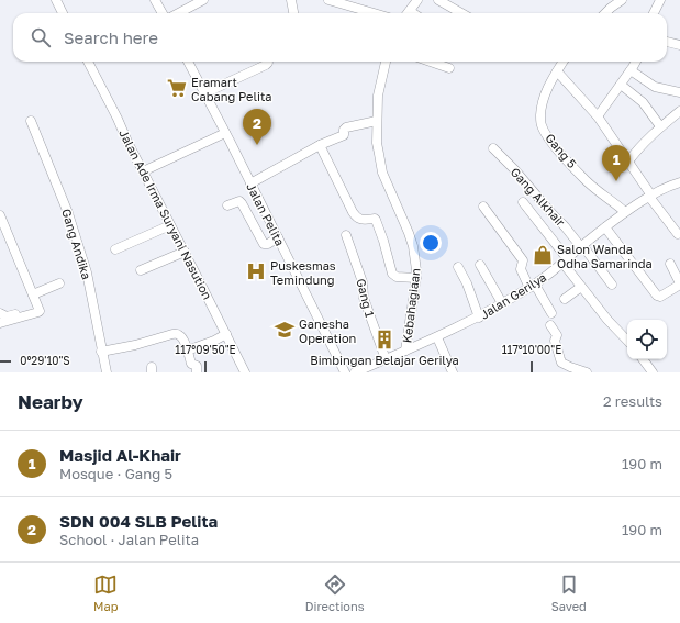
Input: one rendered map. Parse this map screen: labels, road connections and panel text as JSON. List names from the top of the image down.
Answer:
{
  "streets": {
    "street": [
      "Gang 5",
      "Gang Alkhair",
      "Jalan Ade Irma Suryani Nasution",
      "Jalan Pelita",
      "Gang Andika",
      "Jalan Gerilya",
      "Gang 1",
      "Kebahagiaan"
    ]
  },
  "crossings": [
    ["Gang 5", "Jalan Gerilya"],
    ["Gang Alkhair", "Jalan Gerilya"],
    ["Jalan Gerilya", "Gang 1"],
    ["Jalan Gerilya", "Kebahagiaan"]
  ],
  "places": {
    "supermarket": ["Eramart Cabang Pelita"],
    "shop": ["Salon Wanda Odha Samarinda"],
    "hospital": ["Puskesmas Temindung"],
    "school or university": ["Ganesha Operation"],
    "building": ["Bimbingan Belajar Gerilya"]
  },
  "page": {
    "search": "Search here",
    "pins": ["2", "1"],
    "heading": ["Nearby", "2 results"],
    "list": [
      {
        "mark": "1",
        "name": "Masjid Al-Khair",
        "note": "Mosque · Gang 5",
        "value": "190 m"
      },
      {
        "mark": "2",
        "name": "SDN 004 SLB Pelita",
        "note": "School · Jalan Pelita",
        "value": "190 m"
      }
    ],
    "nav": ["Map", "Directions", "Saved"]
  },
  "coordinates": ["117°09'50\"E", "117°10'00\"E", "0°29'10\"S"]
}
